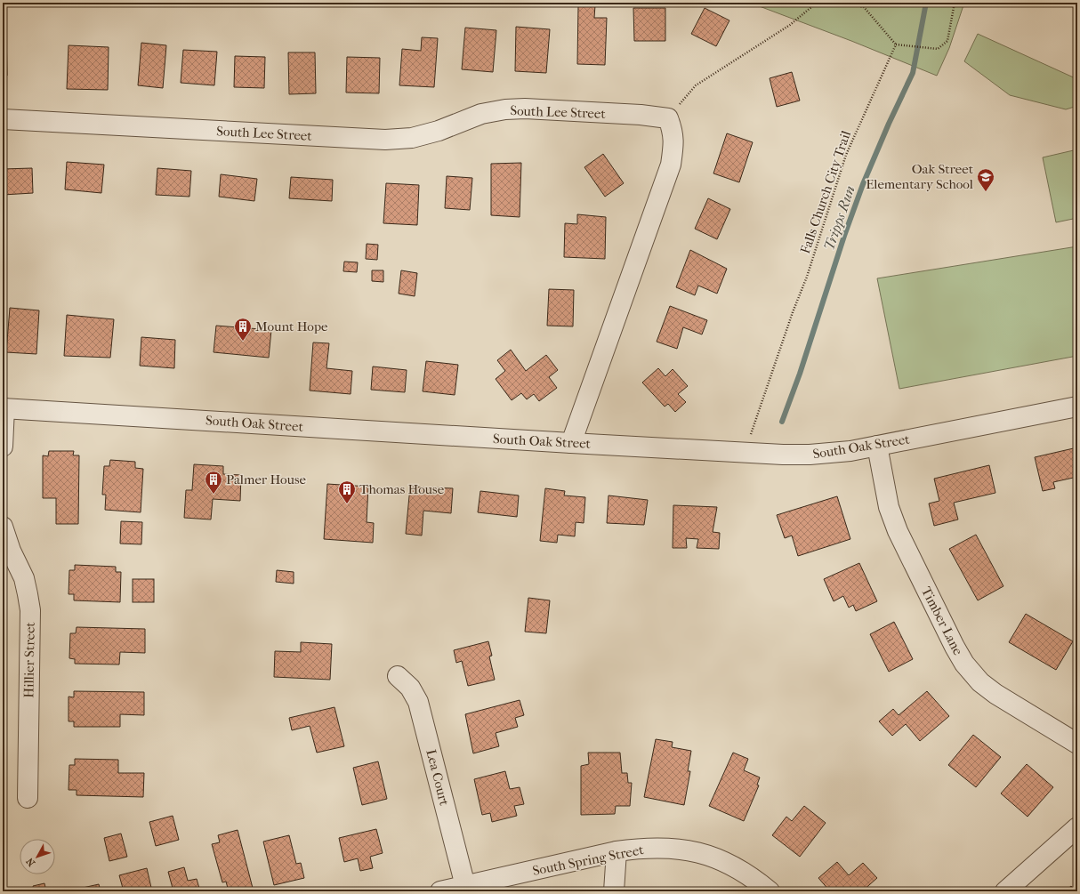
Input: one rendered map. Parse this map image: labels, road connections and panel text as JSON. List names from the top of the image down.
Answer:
{
  "streets": {
    "street": [
      "South Lee Street",
      "South Oak Street",
      "Timber Lane",
      "Hillier Street",
      "Lea Court",
      "South Spring Street"
    ],
    "path": ["Falls Church City Trail"]
  },
  "crossings": [
    ["Falls Church City Trail", "South Oak Street"],
    ["South Oak Street", "Timber Lane"],
    ["Lea Court", "South Spring Street"]
  ],
  "water": ["Tripps Run"],
  "places": {
    "school or university": ["Oak Street Elementary School"],
    "building": ["Mount Hope", "Palmer House", "Thomas House"]
  },
  "north": "bottom left"
}
